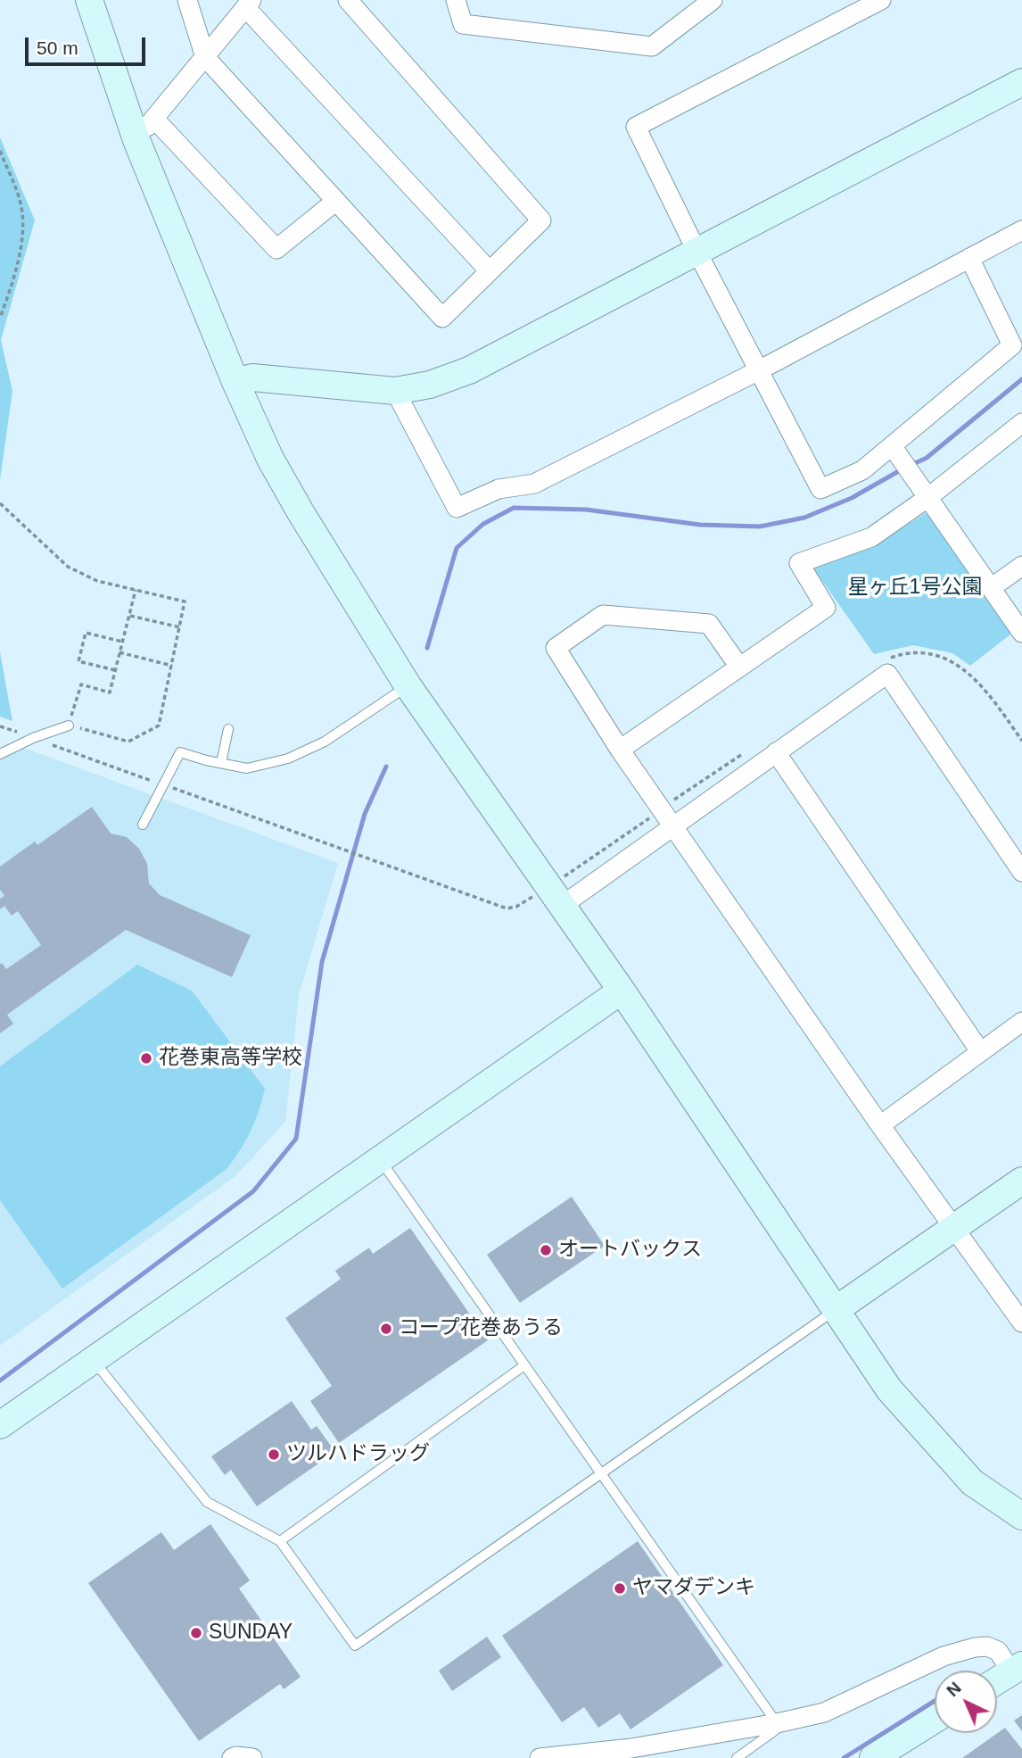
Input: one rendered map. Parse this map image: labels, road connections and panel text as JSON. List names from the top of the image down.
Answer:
{
  "parks": ["星ヶ丘1号公園"],
  "places": [
    "花巻東高等学校",
    "オートバックス",
    "コープ花巻あうる",
    "ツルハドラッグ",
    "ヤマダデンキ",
    "SUNDAY"
  ],
  "scale_bar": "50 m",
  "north": "top left"
}
